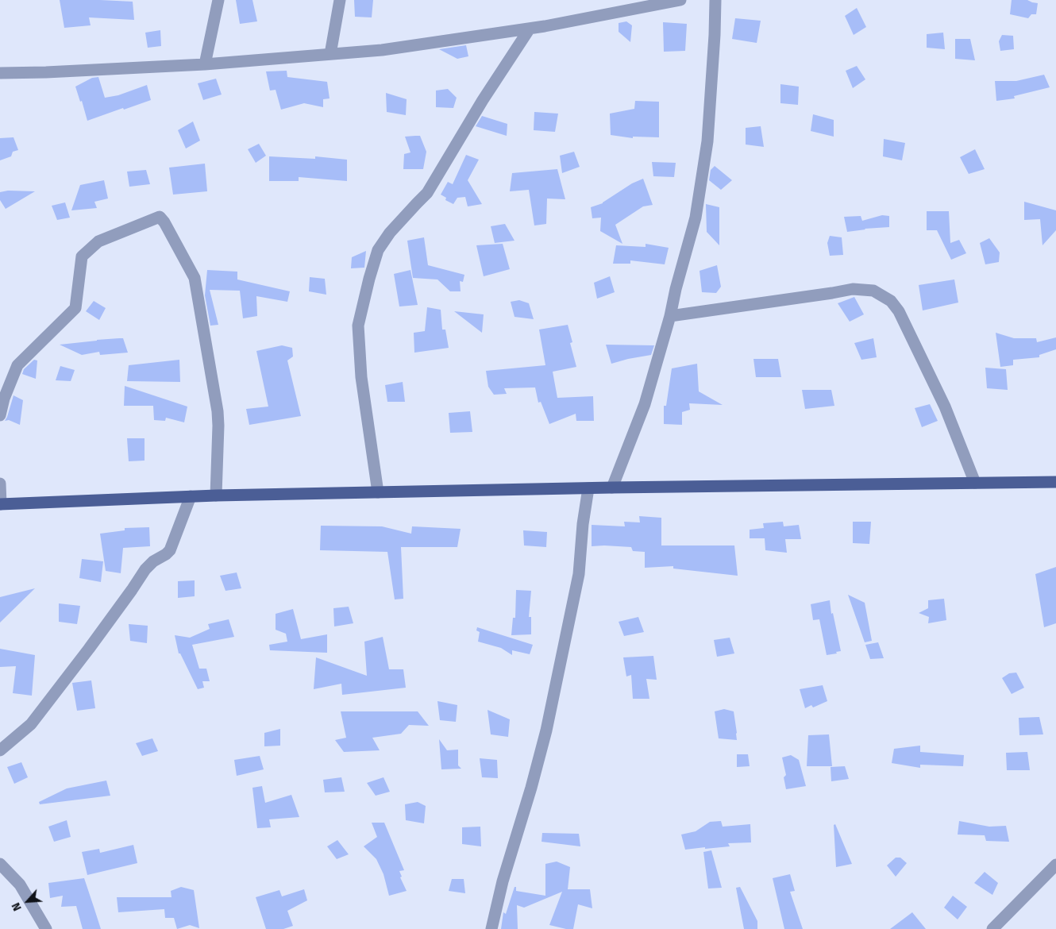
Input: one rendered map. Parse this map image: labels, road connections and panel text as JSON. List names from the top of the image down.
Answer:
{
  "north": "bottom left"
}
